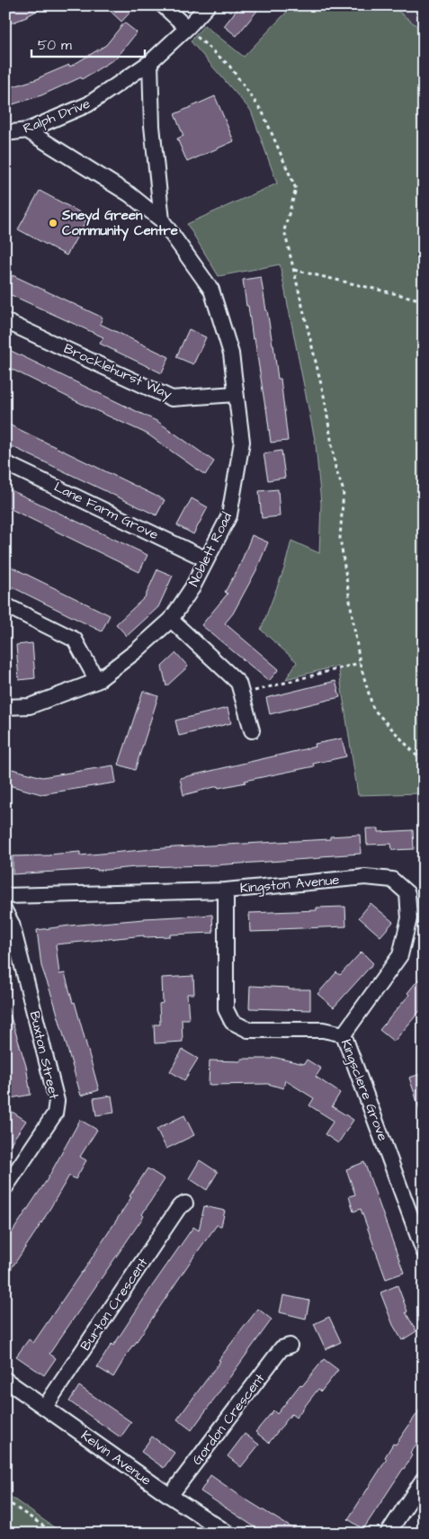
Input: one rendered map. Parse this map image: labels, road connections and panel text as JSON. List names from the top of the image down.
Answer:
{
  "streets": {
    "street": [
      "Ralph Drive",
      "Brocklehurst Way",
      "Lane Farm Grove",
      "Noblett Road",
      "Kingston Avenue",
      "Buxton Street",
      "Kingsclere Grove",
      "Burton Crescent",
      "Gordon Crescent",
      "Kelvin Avenue"
    ]
  },
  "crossings": [
    ["Ralph Drive", "Noblett Road"],
    ["Brocklehurst Way", "Noblett Road"],
    ["Lane Farm Grove", "Noblett Road"],
    ["Kingston Avenue", "Kingsclere Grove"],
    ["Burton Crescent", "Kelvin Avenue"],
    ["Gordon Crescent", "Kelvin Avenue"]
  ],
  "places": ["Sneyd Green Community Centre"],
  "scale_bar": "50 m"
}
